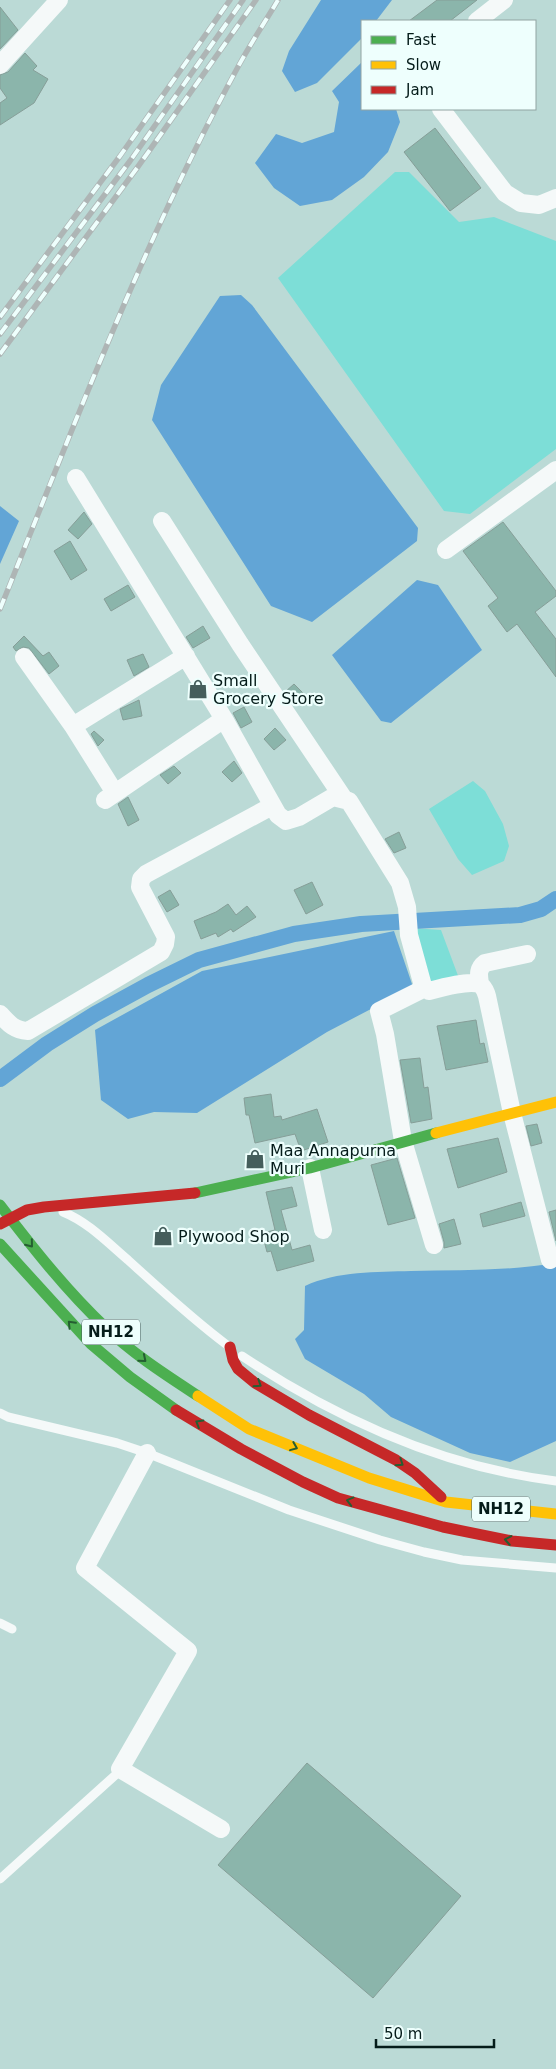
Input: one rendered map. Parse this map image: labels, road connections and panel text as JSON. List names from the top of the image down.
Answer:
{
  "streets": {
    "main road": ["NH12"]
  },
  "places": {
    "shop": ["Small Grocery Store", "Maa Annapurna Muri", "Plywood Shop"]
  },
  "legend": ["Fast", "Slow", "Jam"],
  "scale_bar": "50 m"
}
